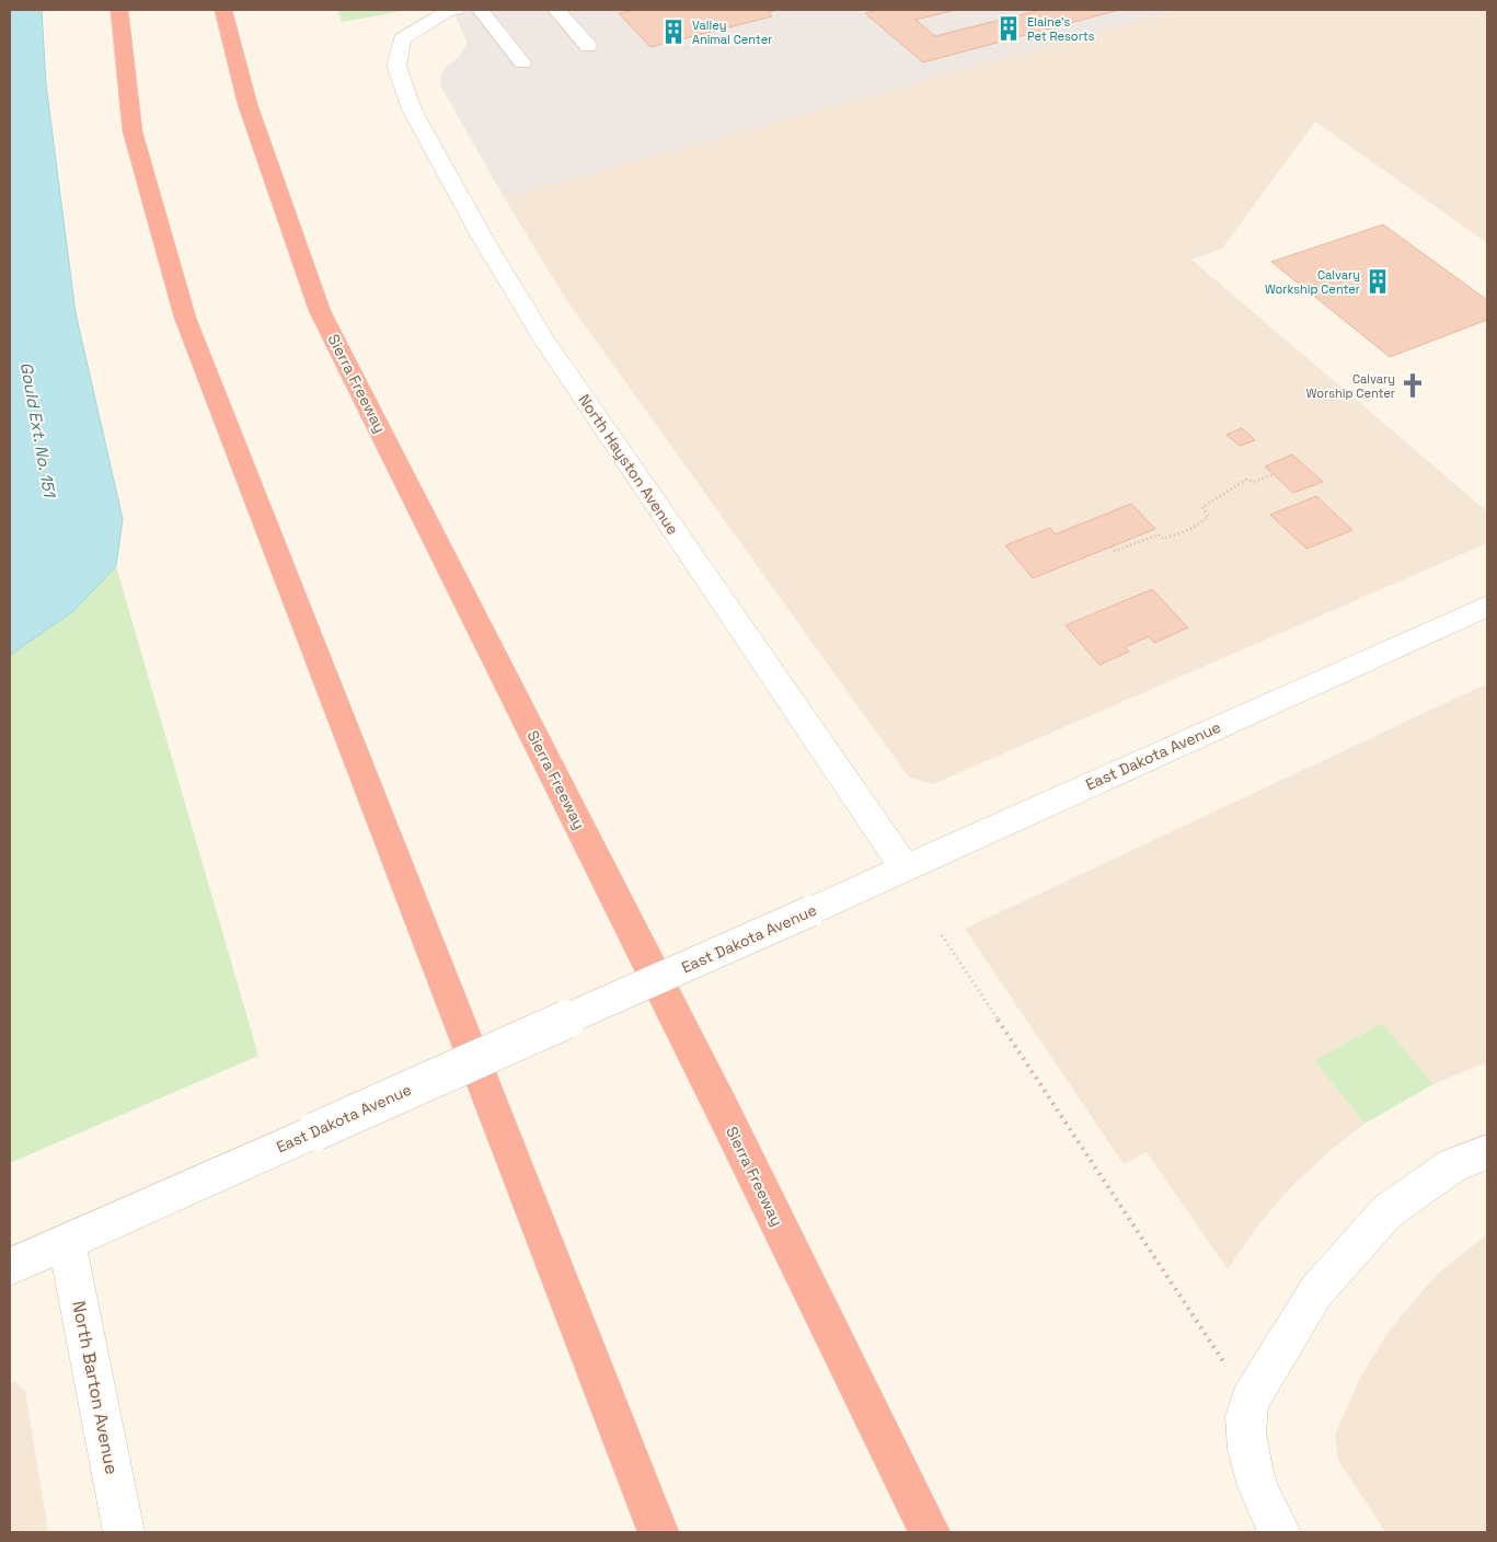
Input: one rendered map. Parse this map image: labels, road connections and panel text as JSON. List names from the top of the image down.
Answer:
{
  "streets": {
    "highway": ["Sierra Freeway"],
    "street": ["North Hayston Avenue", "East Dakota Avenue", "North Barton Avenue"]
  },
  "crossings": [
    ["North Hayston Avenue", "East Dakota Avenue"],
    ["East Dakota Avenue", "North Barton Avenue"]
  ],
  "water": ["Gould Ext. No. 151"],
  "places": {
    "building": ["Elaine's Pet Resorts", "Valley Animal Center", "Calvary Workship Center"],
    "church": ["Calvary Worship Center"]
  }
}
